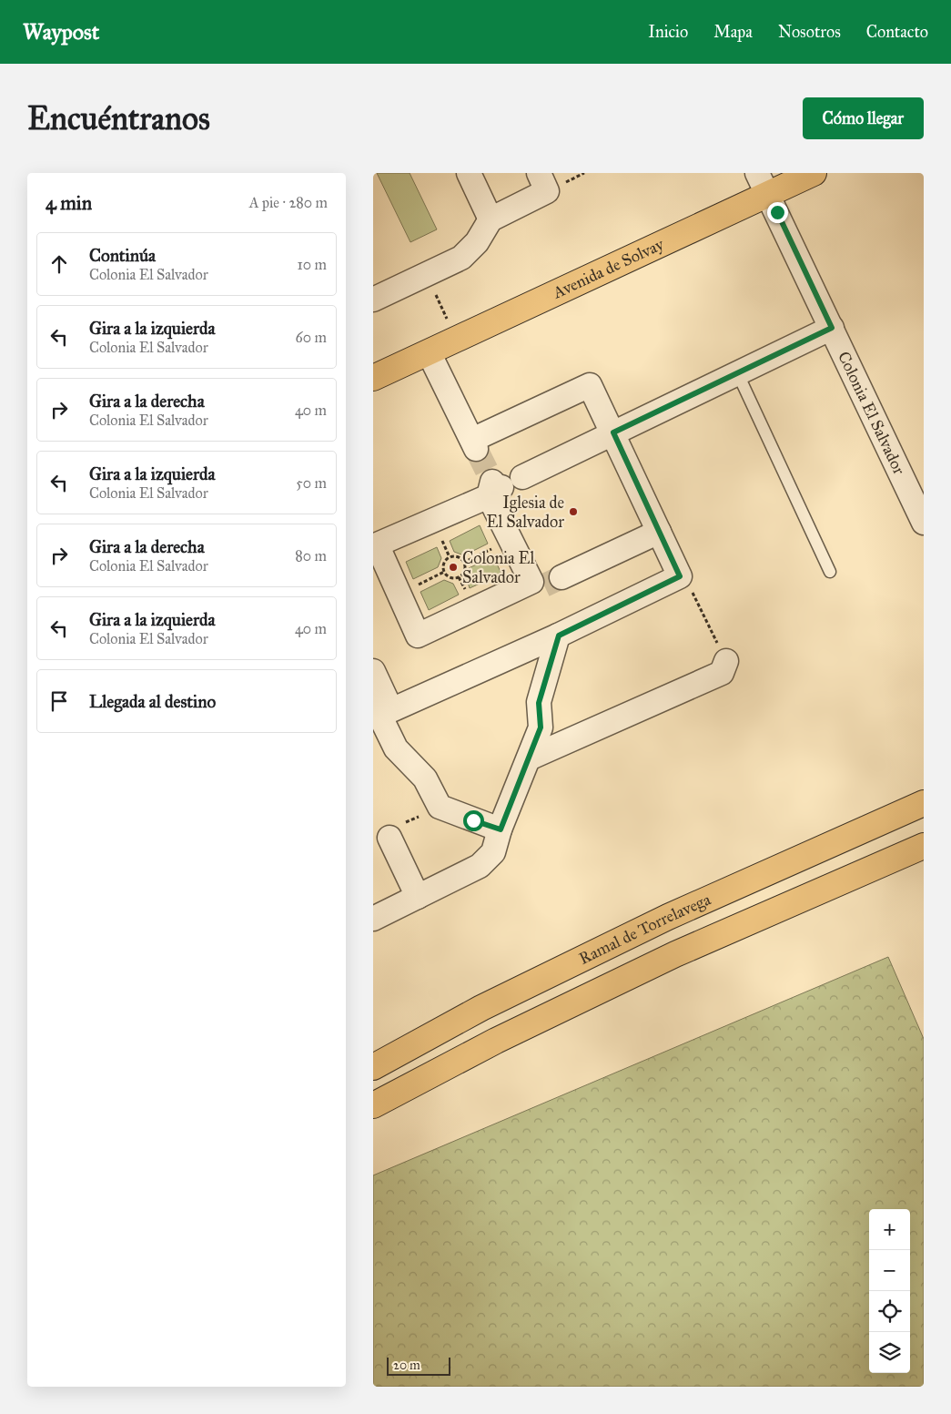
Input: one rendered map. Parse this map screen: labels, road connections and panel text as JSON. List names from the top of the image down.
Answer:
{
  "streets": {
    "highway": ["Avenida de Solvay", "Ramal de Torrelavega"],
    "street": ["Colonia El Salvador"]
  },
  "crossings": [
    ["Avenida de Solvay", "Colonia El Salvador"]
  ],
  "places": ["Iglesia de El Salvador", "Colonia El Salvador"],
  "scale_bar": "20 m",
  "page": {
    "header": "Waypost",
    "nav": [
      "Inicio",
      "Mapa",
      "Nosotros",
      "Contacto"
    ],
    "buttons": "Cómo llegar",
    "title": "Encuéntranos",
    "heading": ["4 min", "A pie · 280 m"],
    "list": [
      ["Continúa", "Colonia El Salvador", "10 m"],
      ["Gira a la izquierda", "Colonia El Salvador", "60 m"],
      ["Gira a la derecha", "Colonia El Salvador", "40 m"],
      ["Gira a la izquierda", "Colonia El Salvador", "50 m"],
      ["Gira a la derecha", "Colonia El Salvador", "80 m"],
      ["Gira a la izquierda", "Colonia El Salvador", "40 m"],
      "Llegada al destino"
    ],
    "map_buttons": ["+", "−"],
    "scale": "20 m"
  }
}
